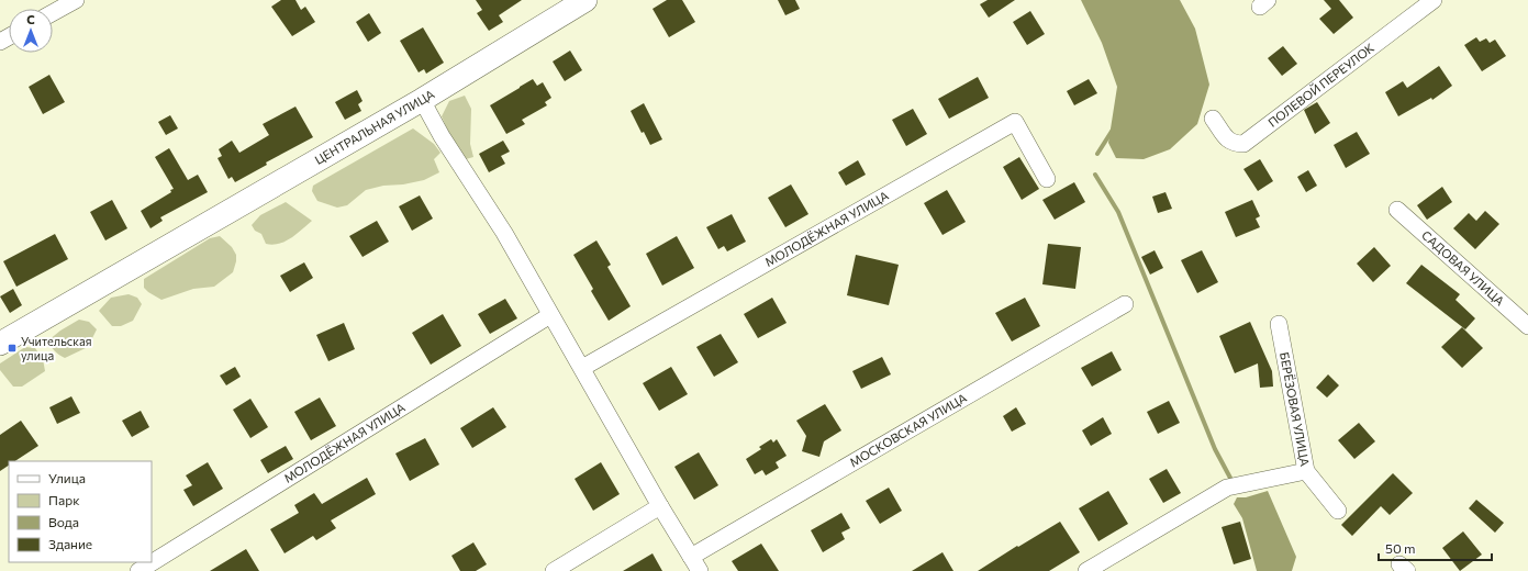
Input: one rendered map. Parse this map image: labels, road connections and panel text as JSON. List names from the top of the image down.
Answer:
{
  "streets": {
    "street": [
      "ПОЛЕВОЙ ПЕРЕУЛОК",
      "ЦЕНТРАЛЬНАЯ УЛИЦА",
      "МОЛОДЁЖНАЯ УЛИЦА",
      "САДОВАЯ УЛИЦА",
      "БЕРЁЗОВАЯ УЛИЦА",
      "МОСКОВСКАЯ УЛИЦА"
    ]
  },
  "places": {
    "transit": ["Учительская улица"]
  },
  "legend": [
    "Улица",
    "Парк",
    "Вода",
    "Здание"
  ],
  "scale_bar": "50 m",
  "north": "top"
}
